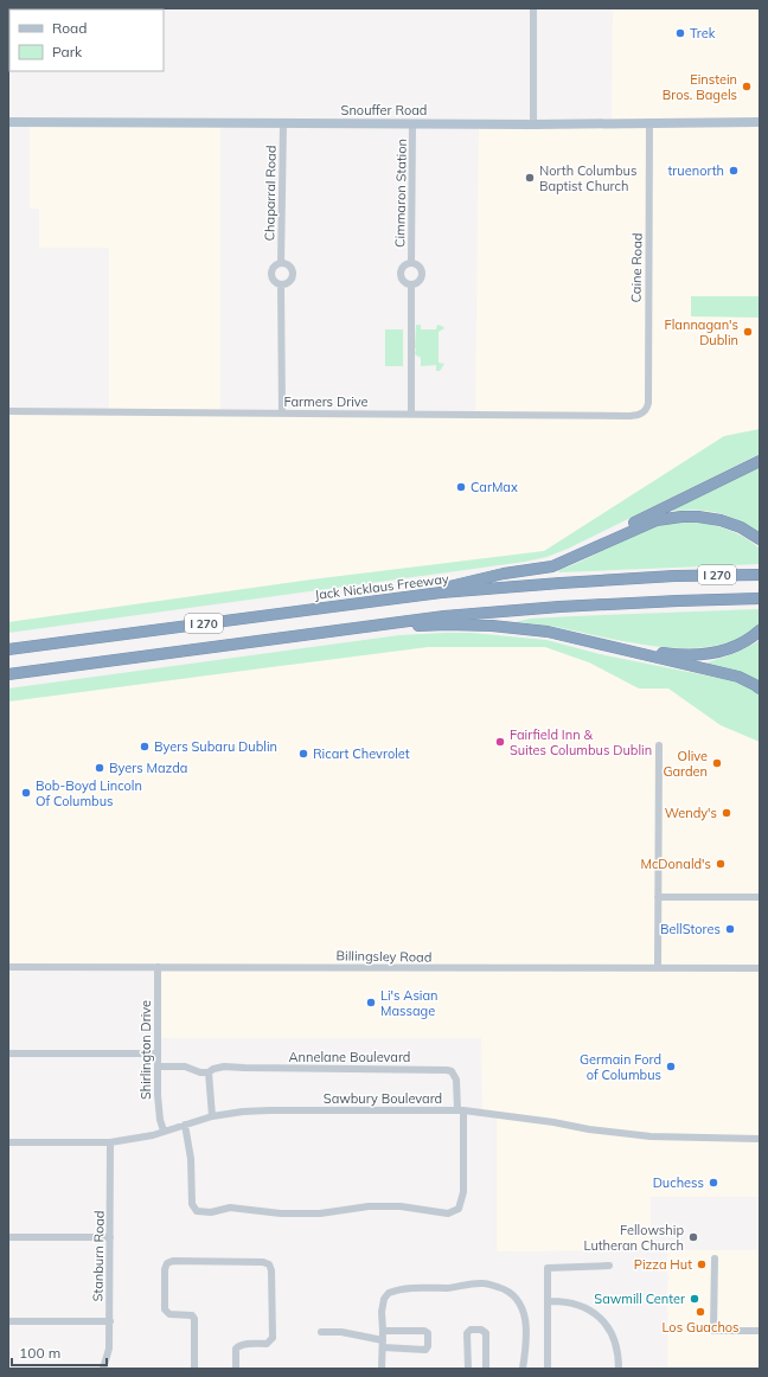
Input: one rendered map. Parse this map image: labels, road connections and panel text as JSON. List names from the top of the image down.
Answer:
{
  "streets": {
    "highway": ["I 270", "Jack Nicklaus Freeway"],
    "main road": ["Snouffer Road"],
    "street": [
      "Chaparral Road",
      "Cimmaron Station",
      "Caine Road",
      "Farmers Drive",
      "Billingsley Road",
      "Shirlington Drive",
      "Annelane Boulevard",
      "Sawbury Boulevard",
      "Stanburn Road"
    ]
  },
  "crossings": [
    ["Snouffer Road", "Chaparral Road"],
    ["Snouffer Road", "Cimmaron Station"],
    ["Snouffer Road", "Caine Road"],
    ["Chaparral Road", "Farmers Drive"],
    ["Cimmaron Station", "Farmers Drive"],
    ["Caine Road", "Farmers Drive"],
    ["Billingsley Road", "Shirlington Drive"],
    ["Shirlington Drive", "Annelane Boulevard"],
    ["Shirlington Drive", "Sawbury Boulevard"],
    ["Annelane Boulevard", "Sawbury Boulevard"],
    ["Sawbury Boulevard", "Stanburn Road"]
  ],
  "places": [
    "Trek",
    "Einstein Bros. Bagels",
    "truenorth",
    "North Columbus Baptist Church",
    "Flannagan's Dublin",
    "CarMax",
    "Fairfield Inn & Suites Columbus Dublin",
    "Byers Subaru Dublin",
    "Ricart Chevrolet",
    "Olive Garden",
    "Byers Mazda",
    "Bob-Boyd Lincoln Of Columbus",
    "Wendy's",
    "McDonald's",
    "BellStores",
    "Li's Asian Massage",
    "Germain Ford of Columbus",
    "Duchess",
    "Fellowship Lutheran Church",
    "Pizza Hut",
    "Sawmill Center",
    "Los Guachos"
  ],
  "legend": ["Road", "Park"],
  "scale_bar": "100 m"
}
